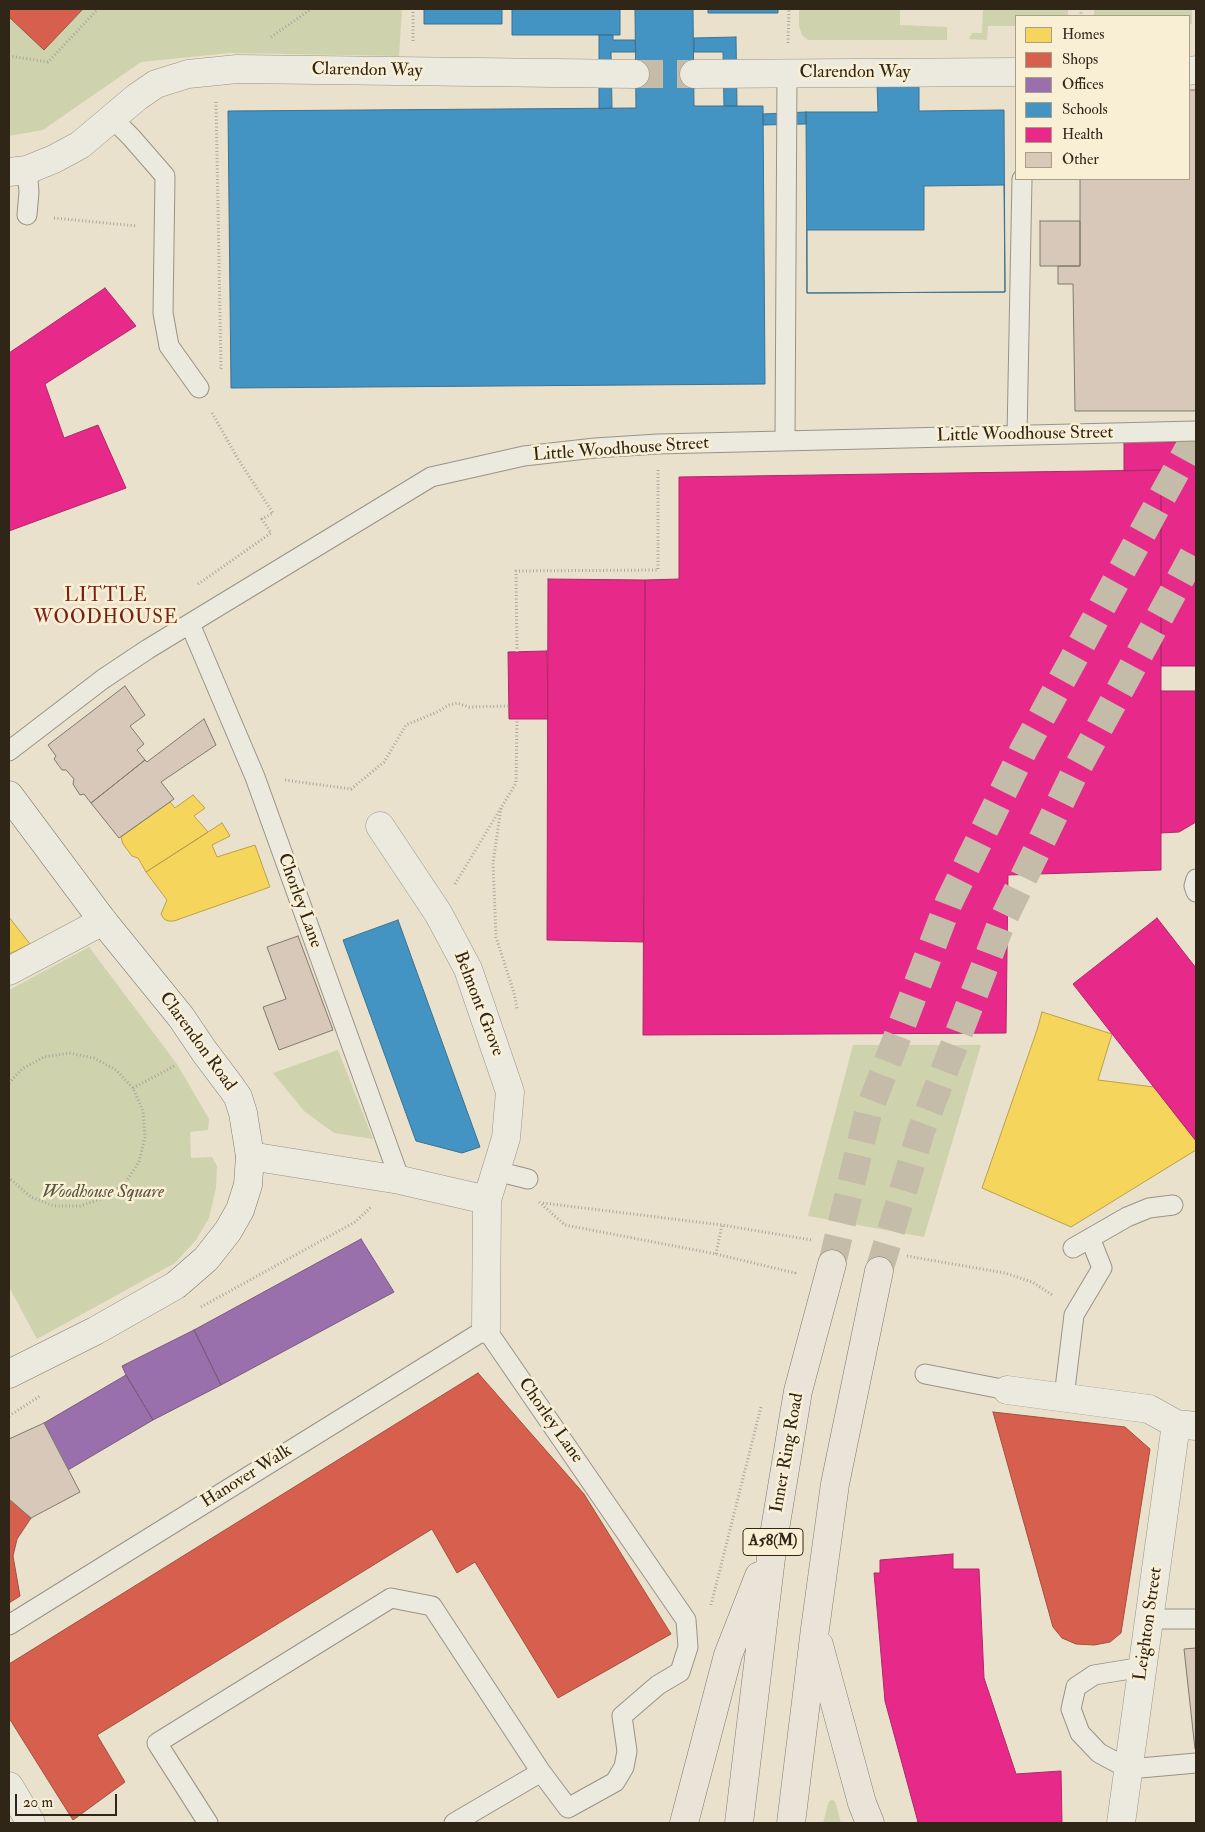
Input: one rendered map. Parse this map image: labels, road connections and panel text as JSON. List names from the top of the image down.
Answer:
{
  "streets": {
    "highway": ["Inner Ring Road", "A58(M)"],
    "street": [
      "Clarendon Way",
      "Belmont Grove",
      "Clarendon Road",
      "Leighton Street"
    ],
    "lane": ["Little Woodhouse Street", "Chorley Lane", "Hanover Walk"]
  },
  "crossings": [
    ["Little Woodhouse Street", "Chorley Lane"],
    ["Chorley Lane", "Hanover Walk"],
    ["Inner Ring Road", "A58(M)"]
  ],
  "districts": ["LITTLE WOODHOUSE"],
  "parks": ["Woodhouse Square"],
  "legend": [
    "Homes",
    "Shops",
    "Offices",
    "Schools",
    "Health",
    "Other"
  ],
  "scale_bar": "20 m"
}
